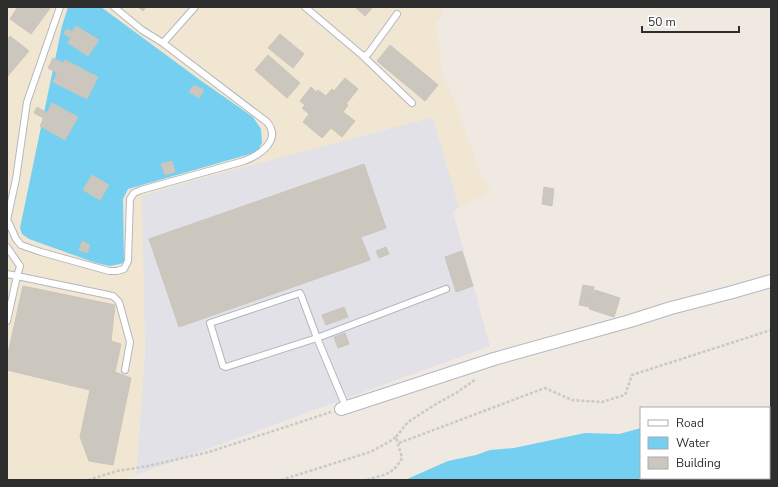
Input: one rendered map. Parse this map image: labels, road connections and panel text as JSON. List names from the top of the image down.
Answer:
{
  "legend": ["Road", "Water", "Building"],
  "scale_bar": "50 m"
}
